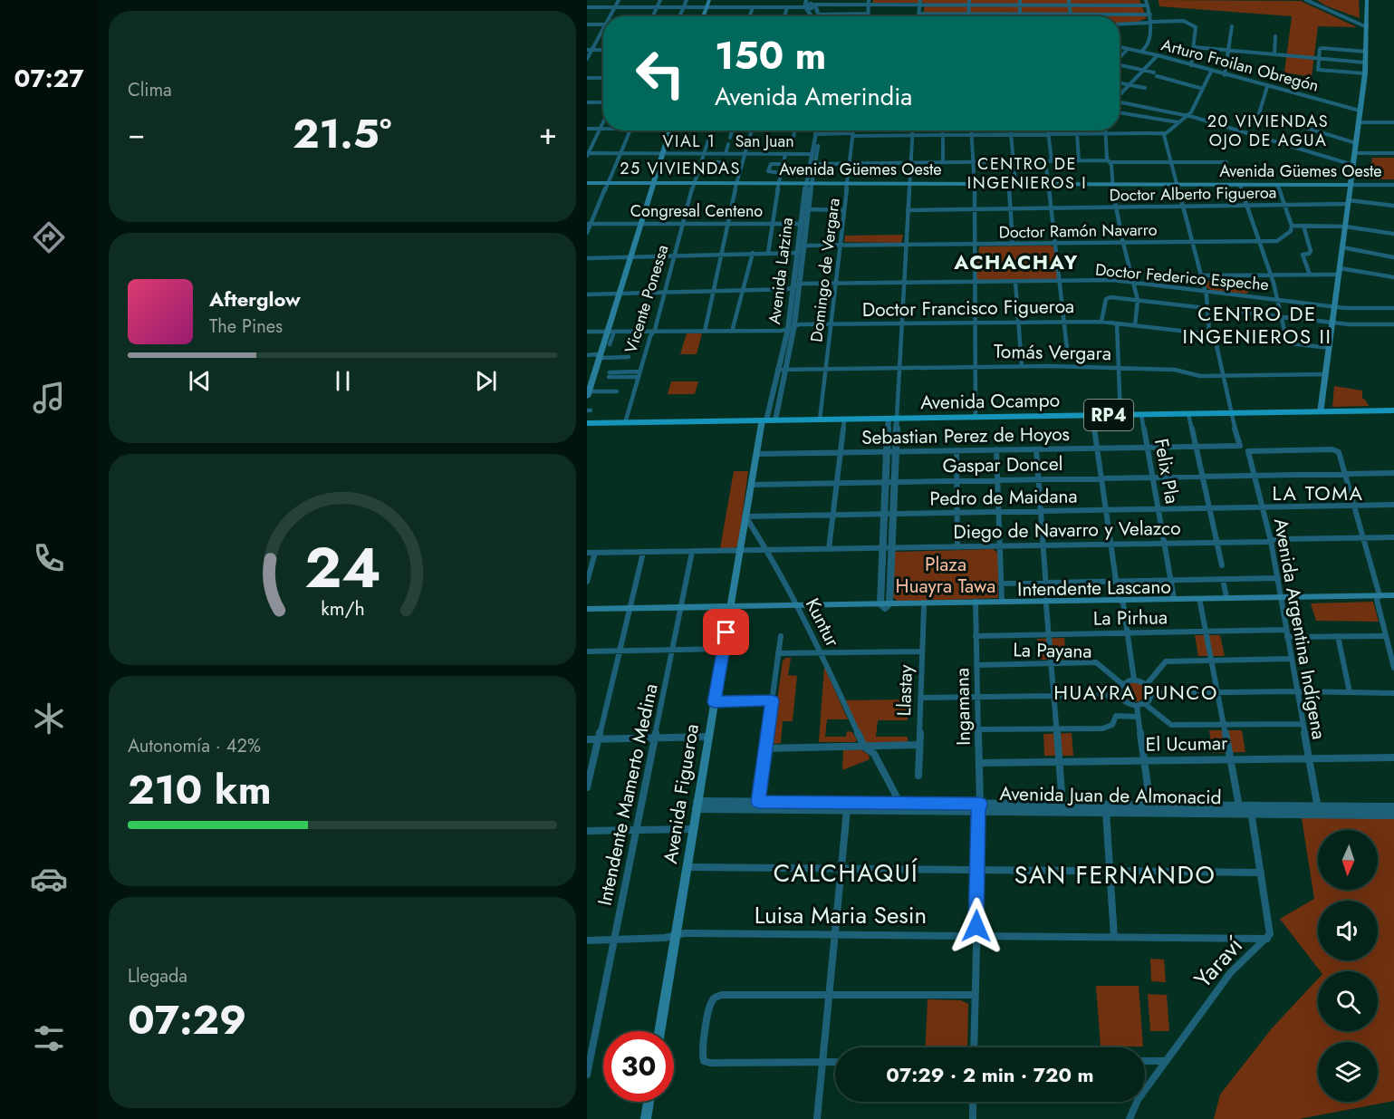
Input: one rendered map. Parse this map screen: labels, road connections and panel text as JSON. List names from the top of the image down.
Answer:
{
  "streets": {
    "main road": [
      "Avenida Güemes Oeste",
      "Avenida Ocampo",
      "RP4",
      "Intendente Lascano",
      "Avenida Figueroa"
    ],
    "street": [
      "Arturo Froilan Obregón",
      "San Juan",
      "Doctor Alberto Figueroa",
      "Congresal Centeno",
      "Doctor Ramón Navarro",
      "Domingo de Vergara",
      "Avenida Latzina",
      "Doctor Federico Espeche",
      "Vicente Ponessa",
      "Doctor Francisco Figueroa",
      "Tomás Vergara",
      "Sebastian Perez de Hoyos",
      "Gaspar Doncel",
      "Felix Pla",
      "Pedro de Maidana",
      "Diego de Navarro y Velazco",
      "La Pirhua",
      "Kuntur",
      "Avenida Argentina Indígena",
      "La Payana",
      "Llastay",
      "Ingamana",
      "El Ucumar",
      "Intendente Mamerto Medina",
      "Avenida Juan de Almonacid",
      "Luisa Maria Sesin",
      "Yaraví"
    ]
  },
  "crossings": [
    ["San Juan", "Avenida Latzina"],
    ["San Juan", "Vicente Ponessa"],
    ["Avenida Güemes Oeste", "Domingo de Vergara"],
    ["Avenida Güemes Oeste", "Avenida Latzina"],
    ["Avenida Güemes Oeste", "Vicente Ponessa"],
    ["Congresal Centeno", "Avenida Latzina"],
    ["Congresal Centeno", "Vicente Ponessa"],
    ["Doctor Ramón Navarro", "Domingo de Vergara"],
    ["Doctor Ramón Navarro", "Avenida Latzina"],
    ["Domingo de Vergara", "Doctor Federico Espeche"],
    ["Domingo de Vergara", "Doctor Francisco Figueroa"],
    ["Domingo de Vergara", "Tomás Vergara"],
    ["Domingo de Vergara", "Avenida Ocampo"],
    ["Avenida Latzina", "Doctor Federico Espeche"],
    ["Avenida Latzina", "Doctor Francisco Figueroa"],
    ["Avenida Latzina", "Tomás Vergara"],
    ["Avenida Latzina", "Avenida Ocampo"],
    ["Avenida Latzina", "Avenida Figueroa"],
    ["Doctor Federico Espeche", "Vicente Ponessa"],
    ["Vicente Ponessa", "Doctor Francisco Figueroa"],
    ["Vicente Ponessa", "Avenida Ocampo"],
    ["Avenida Ocampo", "Felix Pla"],
    ["Avenida Ocampo", "Avenida Figueroa"],
    ["Sebastian Perez de Hoyos", "Felix Pla"],
    ["Sebastian Perez de Hoyos", "Avenida Figueroa"],
    ["Gaspar Doncel", "Felix Pla"],
    ["Gaspar Doncel", "Avenida Argentina Indígena"],
    ["Gaspar Doncel", "Avenida Figueroa"],
    ["Felix Pla", "Pedro de Maidana"],
    ["Felix Pla", "Diego de Navarro y Velazco"],
    ["Felix Pla", "Intendente Lascano"],
    ["Pedro de Maidana", "Kuntur"],
    ["Pedro de Maidana", "Avenida Argentina Indígena"],
    ["Pedro de Maidana", "Avenida Figueroa"],
    ["Diego de Navarro y Velazco", "Kuntur"],
    ["Diego de Navarro y Velazco", "Avenida Argentina Indígena"],
    ["Diego de Navarro y Velazco", "Avenida Figueroa"],
    ["Diego de Navarro y Velazco", "Intendente Mamerto Medina"],
    ["Intendente Lascano", "Kuntur"],
    ["Intendente Lascano", "Avenida Argentina Indígena"],
    ["Intendente Lascano", "Llastay"],
    ["Intendente Lascano", "Ingamana"],
    ["Intendente Lascano", "Avenida Figueroa"],
    ["Intendente Lascano", "Intendente Mamerto Medina"],
    ["La Pirhua", "Avenida Argentina Indígena"],
    ["La Pirhua", "Ingamana"],
    ["Kuntur", "Avenida Figueroa"],
    ["Avenida Argentina Indígena", "El Ucumar"],
    ["Avenida Argentina Indígena", "Avenida Juan de Almonacid"],
    ["La Payana", "Ingamana"],
    ["Ingamana", "El Ucumar"],
    ["Ingamana", "Avenida Juan de Almonacid"],
    ["Ingamana", "Luisa Maria Sesin"],
    ["Avenida Figueroa", "Avenida Juan de Almonacid"],
    ["Avenida Figueroa", "Luisa Maria Sesin"],
    ["Intendente Mamerto Medina", "Luisa Maria Sesin"],
    ["Avenida Juan de Almonacid", "Yaraví"],
    ["Luisa Maria Sesin", "Yaraví"]
  ],
  "districts": [
    "20 VIVIENDAS OJO DE AGUA",
    "VIAL 1",
    "CENTRO DE INGENIEROS I",
    "25 VIVIENDAS",
    "ACHACHAY",
    "CENTRO DE INGENIEROS II",
    "LA TOMA",
    "HUAYRA PUNCO",
    "CALCHAQUÍ",
    "SAN FERNANDO"
  ],
  "parks": ["Plaza Huayra Tawa"],
  "north": "bottom",
  "page": {
    "tabs": "07:27",
    "tile": [
      "Clima",
      ["Autonomía · 42%", "210 km"],
      ["Llegada", "07:29"]
    ],
    "turn": ["150 m", "Avenida Amerindia"],
    "heat": ["−", "21.5°", "+"],
    "song": ["Afterglow", "The Pines"],
    "limit": "30",
    "trip": "07:29 · 2 min · 720 m",
    "gauge": ["24", "km/h"]
  }
}
